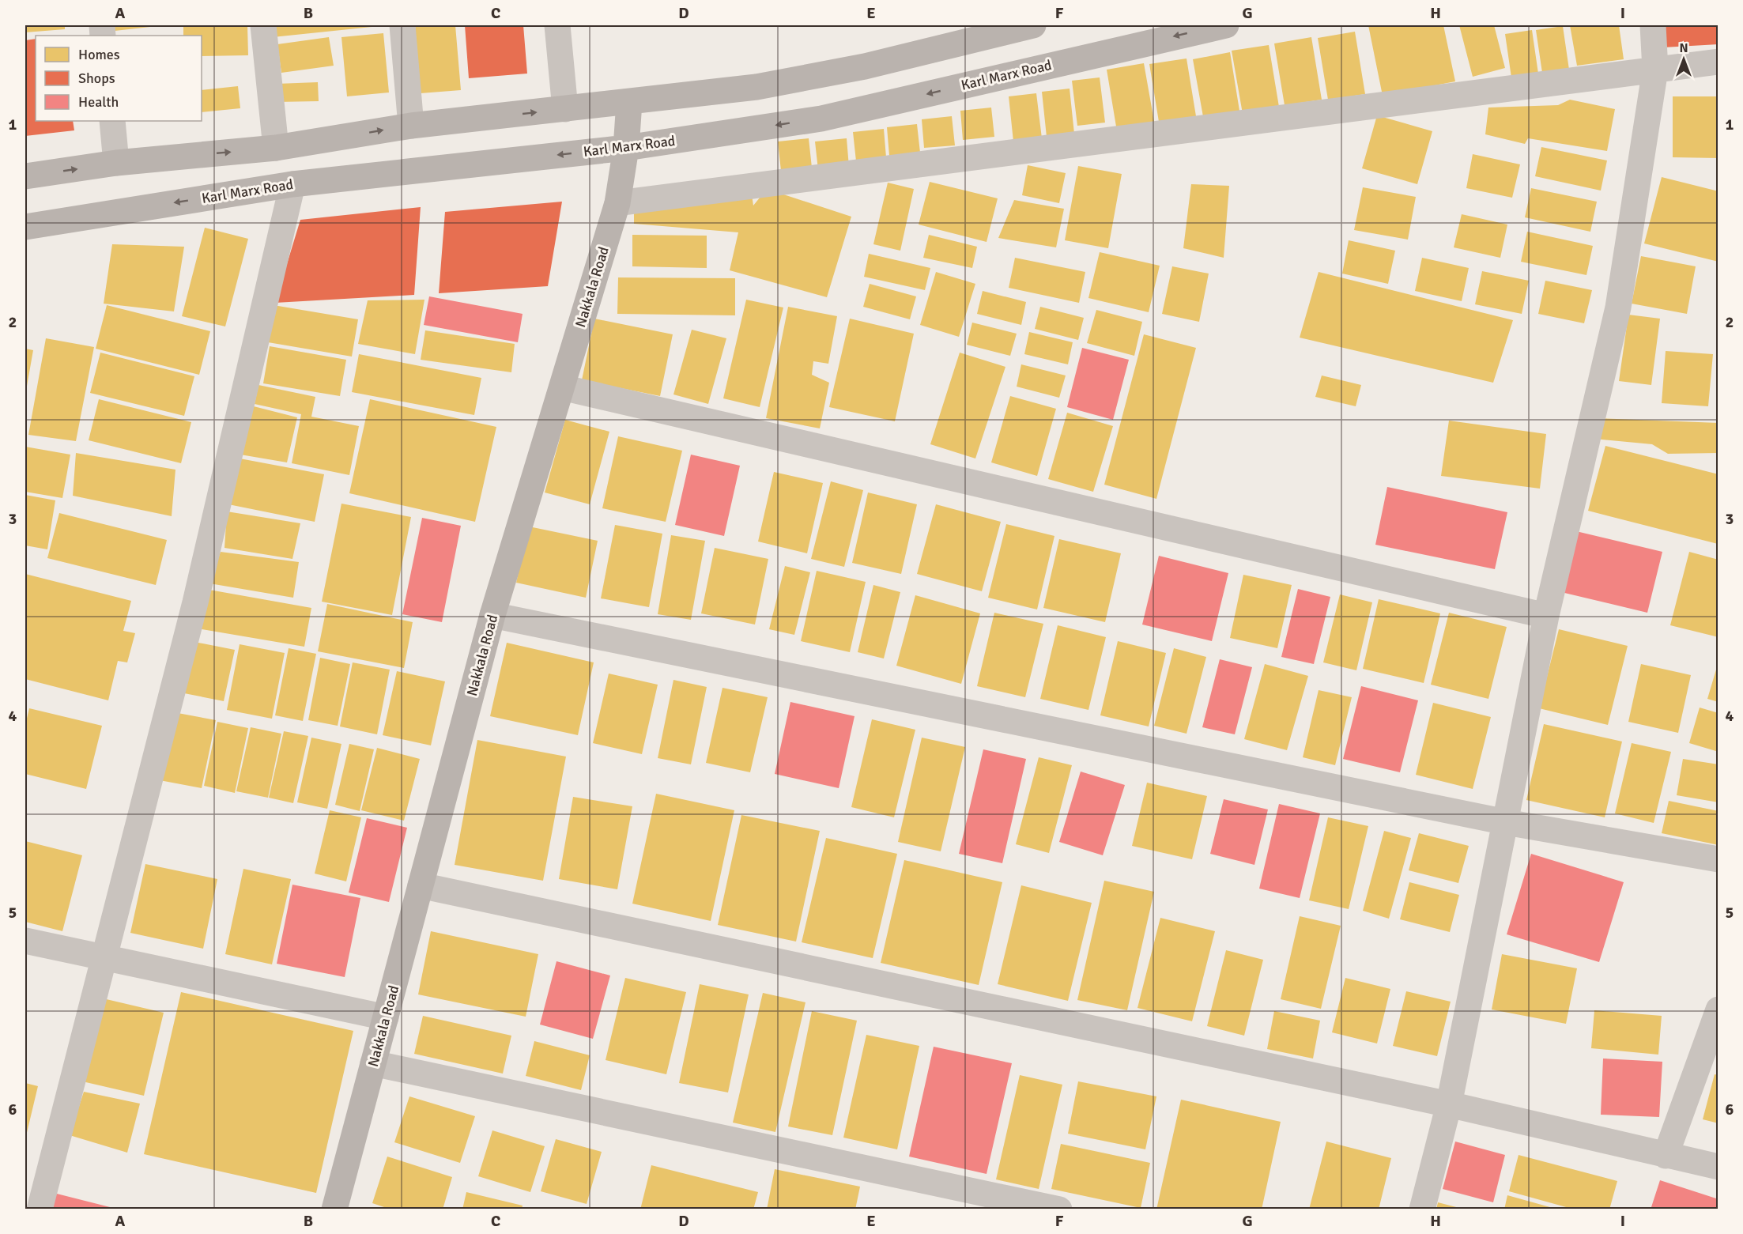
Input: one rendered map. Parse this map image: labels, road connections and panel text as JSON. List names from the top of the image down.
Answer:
{
  "streets": {
    "main road": ["Karl Marx Road", "Nakkala Road"]
  },
  "crossings": [
    ["Karl Marx Road", "Nakkala Road"]
  ],
  "legend": ["Homes", "Shops", "Health"],
  "north": "top",
  "grid": {
    "columns": [
      "A",
      "B",
      "C",
      "D",
      "E",
      "F",
      "G",
      "H",
      "I"
    ],
    "rows": [
      "1",
      "2",
      "3",
      "4",
      "5",
      "6"
    ]
  }
}
